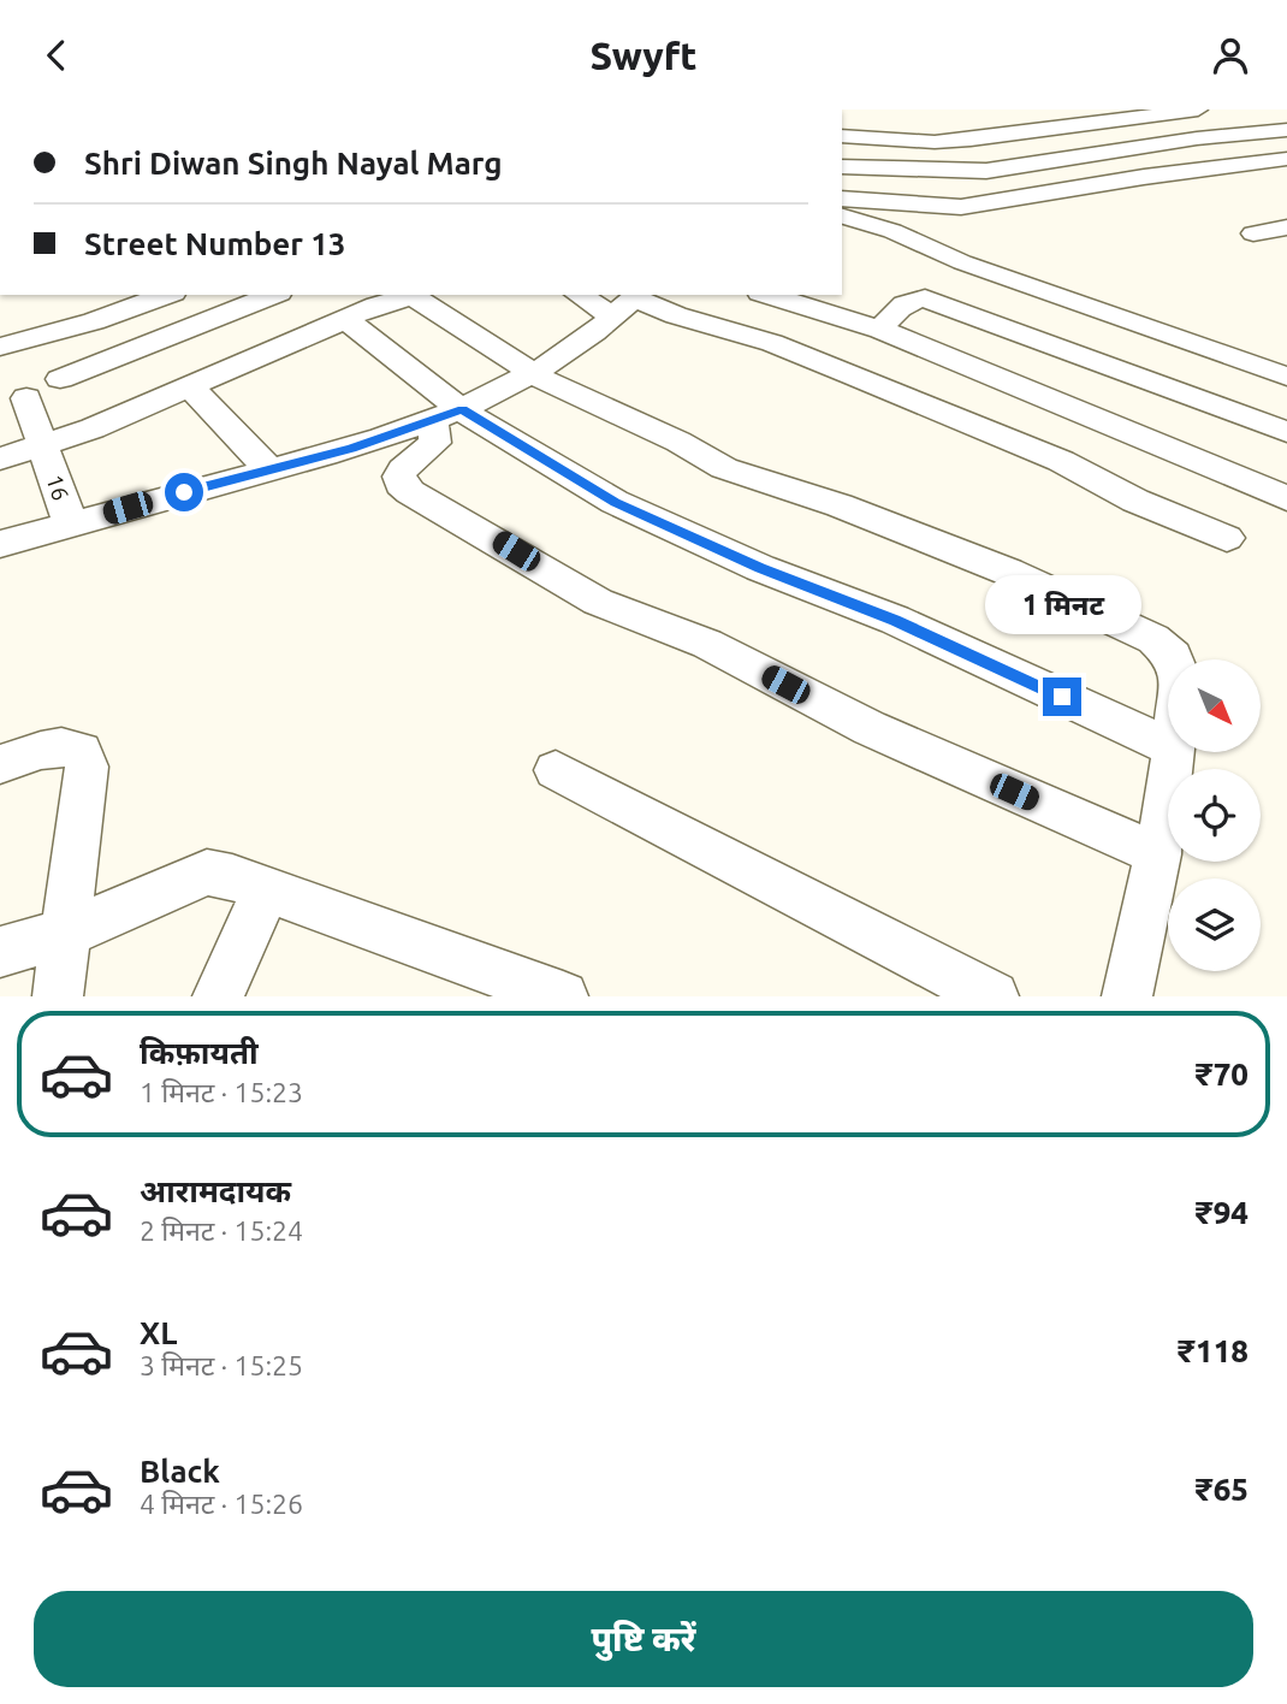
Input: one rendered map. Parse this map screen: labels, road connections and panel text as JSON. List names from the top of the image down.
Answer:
{
  "streets": {
    "street": ["16"]
  },
  "north": "bottom right",
  "page": {
    "header": "Swyft",
    "banner": ["Shri Diwan Singh Nayal Marg", "Street Number 13"],
    "bubble": "1 मिनट",
    "list": [
      {
        "name": "किफ़ायती",
        "note": "1 मिनट · 15:23",
        "value": "₹70"
      },
      {
        "name": "आरामदायक",
        "note": "2 मिनट · 15:24",
        "value": "₹94"
      },
      {
        "name": "XL",
        "note": "3 मिनट · 15:25",
        "value": "₹118"
      },
      {
        "name": "Black",
        "note": "4 मिनट · 15:26",
        "value": "₹65"
      }
    ],
    "buttons": "पुष्टि करें"
  }
}
